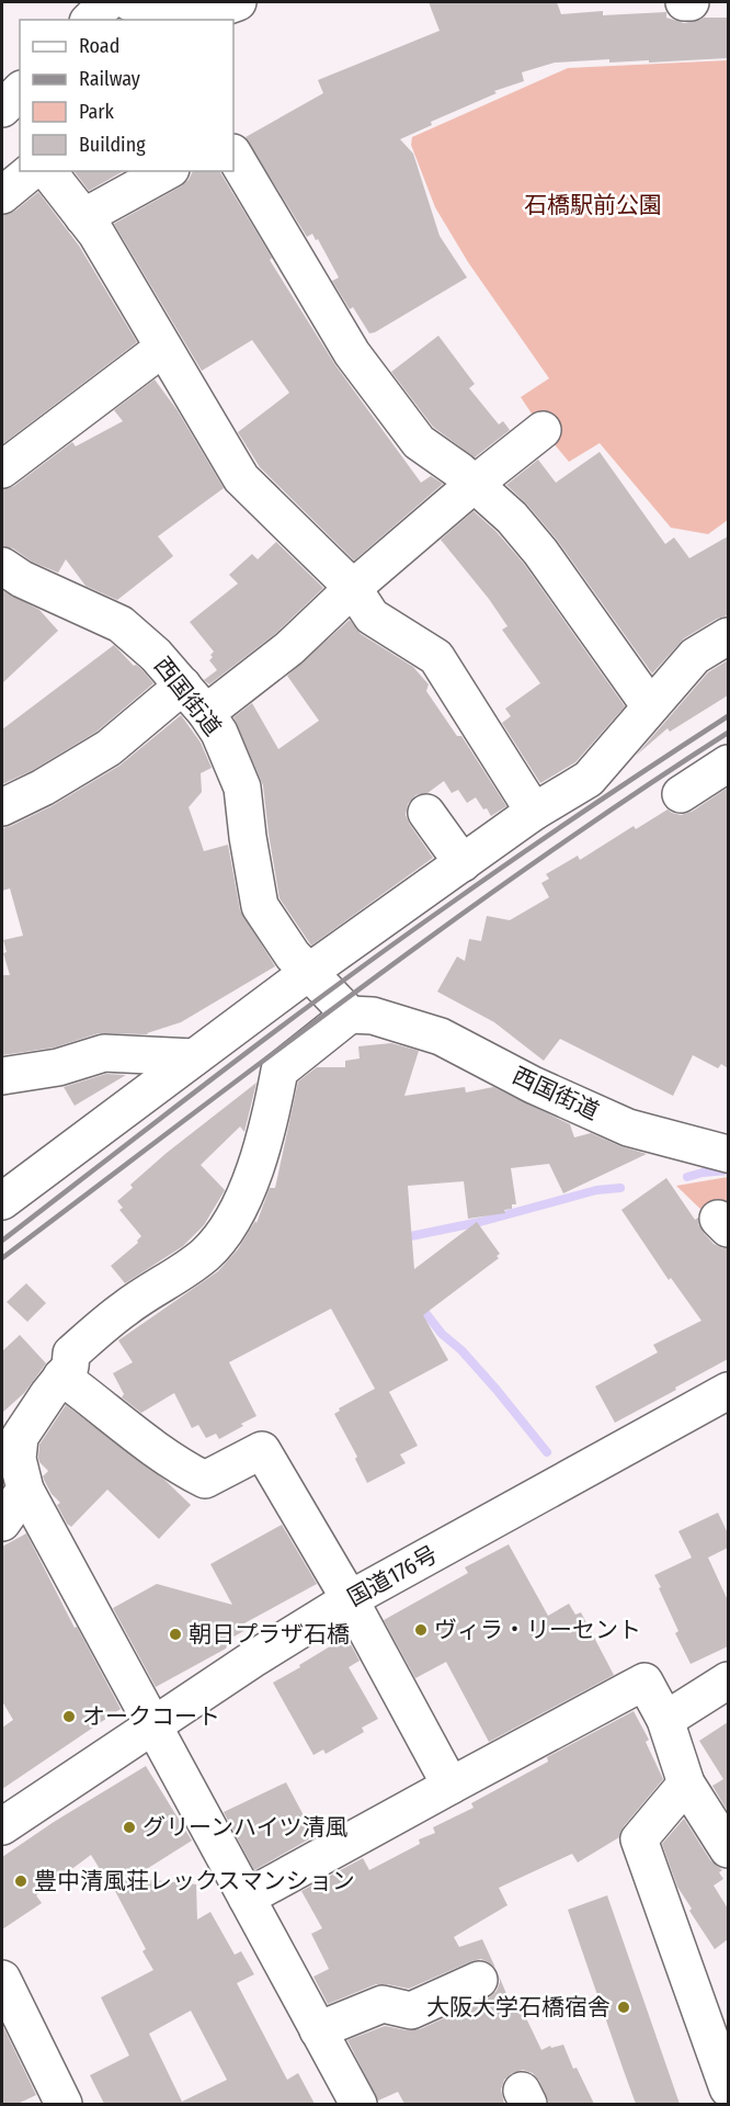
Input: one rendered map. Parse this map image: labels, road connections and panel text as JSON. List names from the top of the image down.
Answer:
{
  "streets": {
    "main road": ["西国街道", "国道176号"]
  },
  "parks": ["石橋駅前公園"],
  "places": [
    "ヴィラ・リーセント",
    "朝日プラザ石橋",
    "オークコート",
    "グリーンハイツ清風",
    "豊中清風荘レックスマンション",
    "大阪大学石橋宿舎"
  ],
  "legend": [
    "Road",
    "Railway",
    "Park",
    "Building"
  ]
}
